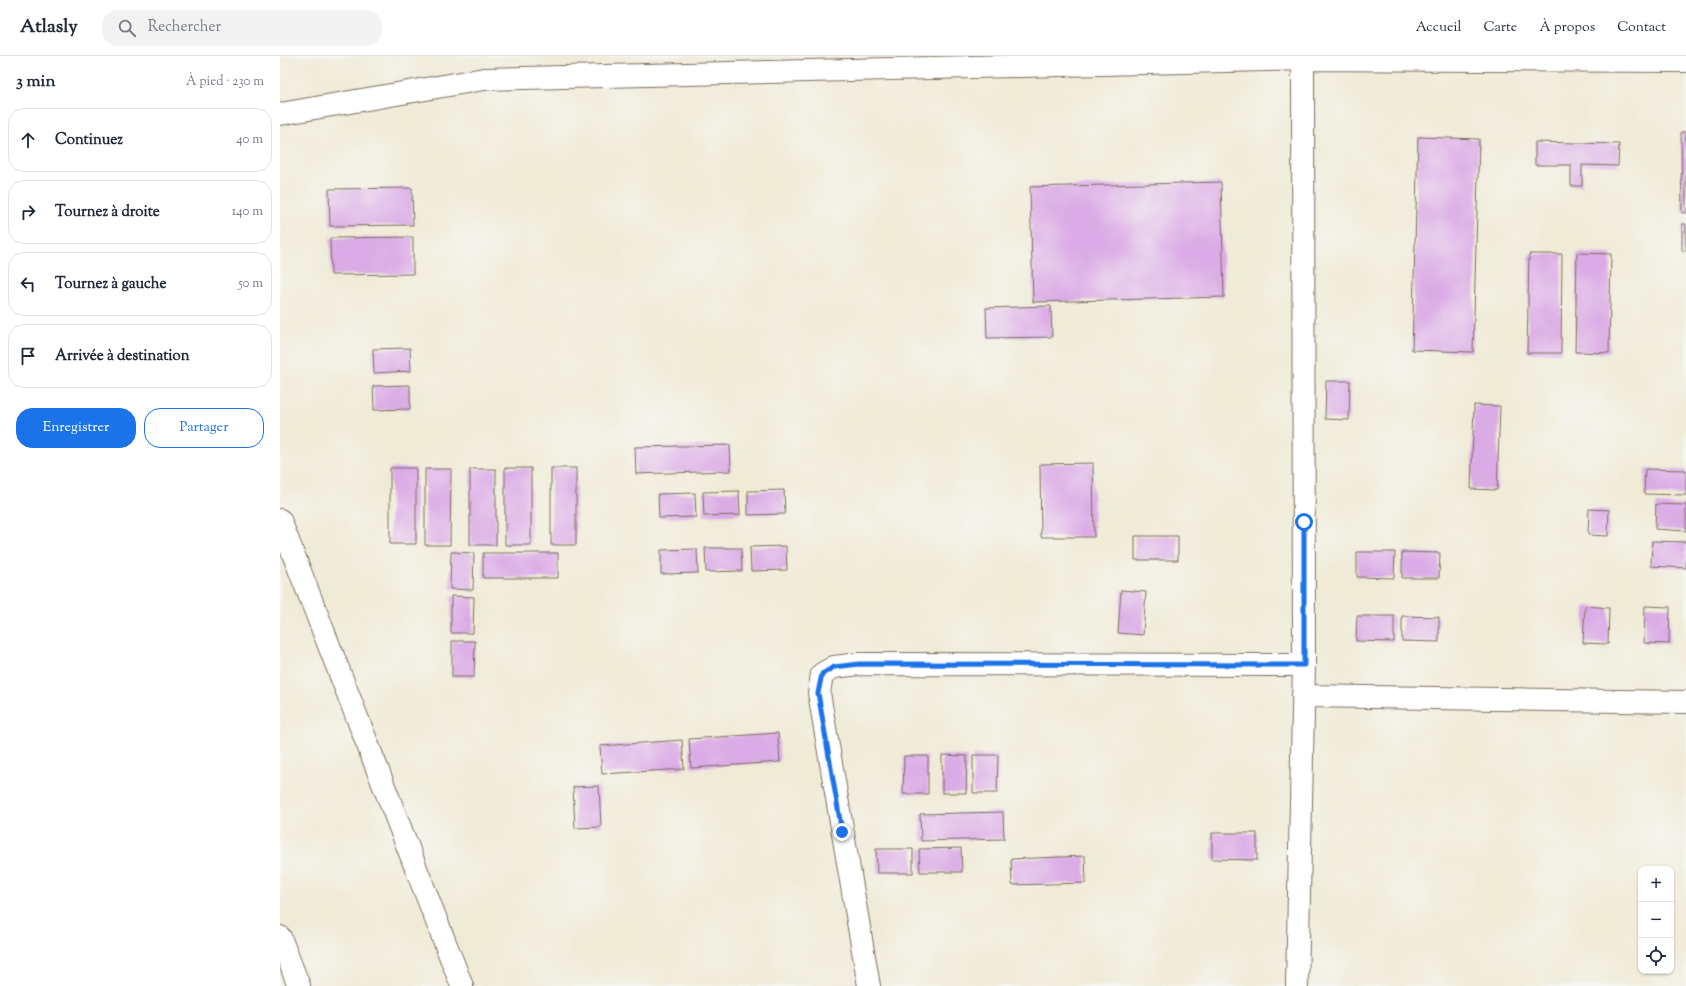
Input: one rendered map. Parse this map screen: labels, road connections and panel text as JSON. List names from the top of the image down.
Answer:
{
  "page": {
    "header": "Atlasly",
    "search": "Rechercher",
    "nav": [
      "Accueil",
      "Carte",
      "À propos",
      "Contact"
    ],
    "heading": ["3 min", "À pied · 230 m"],
    "list": [
      ["Continuez", "40 m"],
      ["Tournez à droite", "140 m"],
      ["Tournez à gauche", "50 m"],
      "Arrivée à destination"
    ],
    "buttons": ["Enregistrer", "Partager"],
    "map_buttons": ["+", "−"]
  }
}
